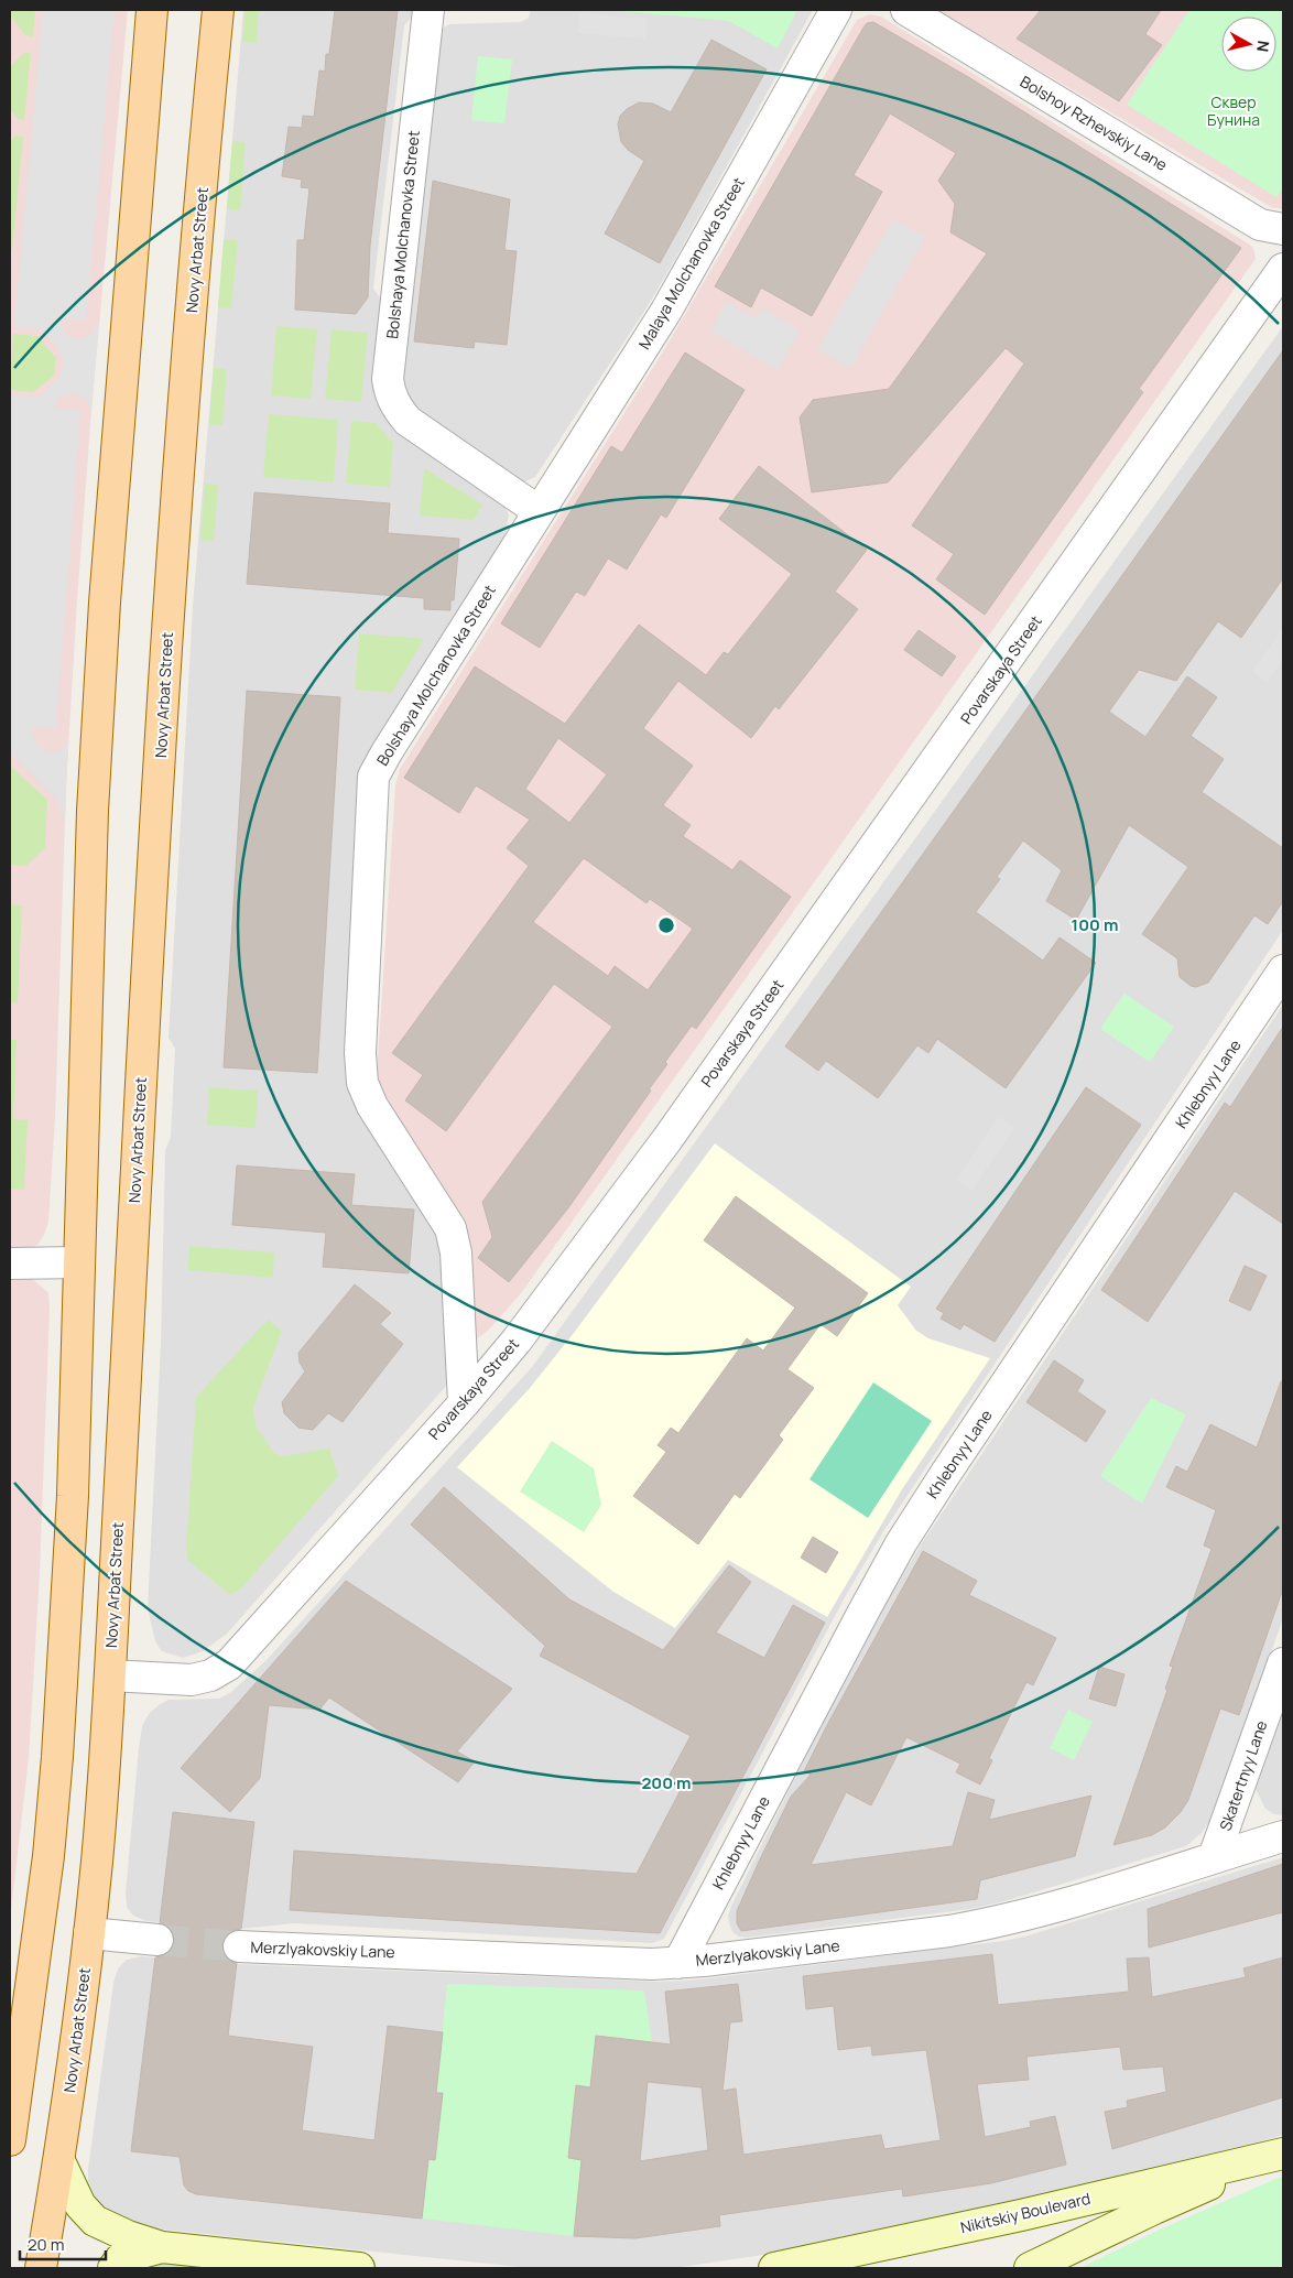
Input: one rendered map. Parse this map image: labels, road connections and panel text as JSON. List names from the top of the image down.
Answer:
{
  "streets": {
    "main road": ["Novy Arbat Street", "Nikitskiy Boulevard"],
    "street": [
      "Bolshoy Rzhevskiy Lane",
      "Bolshaya Molchanovka Street",
      "Malaya Molchanovka Street",
      "Povarskaya Street",
      "Khlebnyy Lane",
      "Skatertnyy Lane",
      "Merzlyakovskiy Lane"
    ]
  },
  "crossings": [
    ["Bolshaya Molchanovka Street", "Malaya Molchanovka Street"],
    ["Bolshaya Molchanovka Street", "Povarskaya Street"],
    ["Novy Arbat Street", "Povarskaya Street"],
    ["Khlebnyy Lane", "Merzlyakovskiy Lane"],
    ["Skatertnyy Lane", "Merzlyakovskiy Lane"]
  ],
  "parks": ["Сквер Бунина"],
  "scale_bar": "20 m",
  "north": "right",
  "rings": ["100 m", "200 m"]
}
